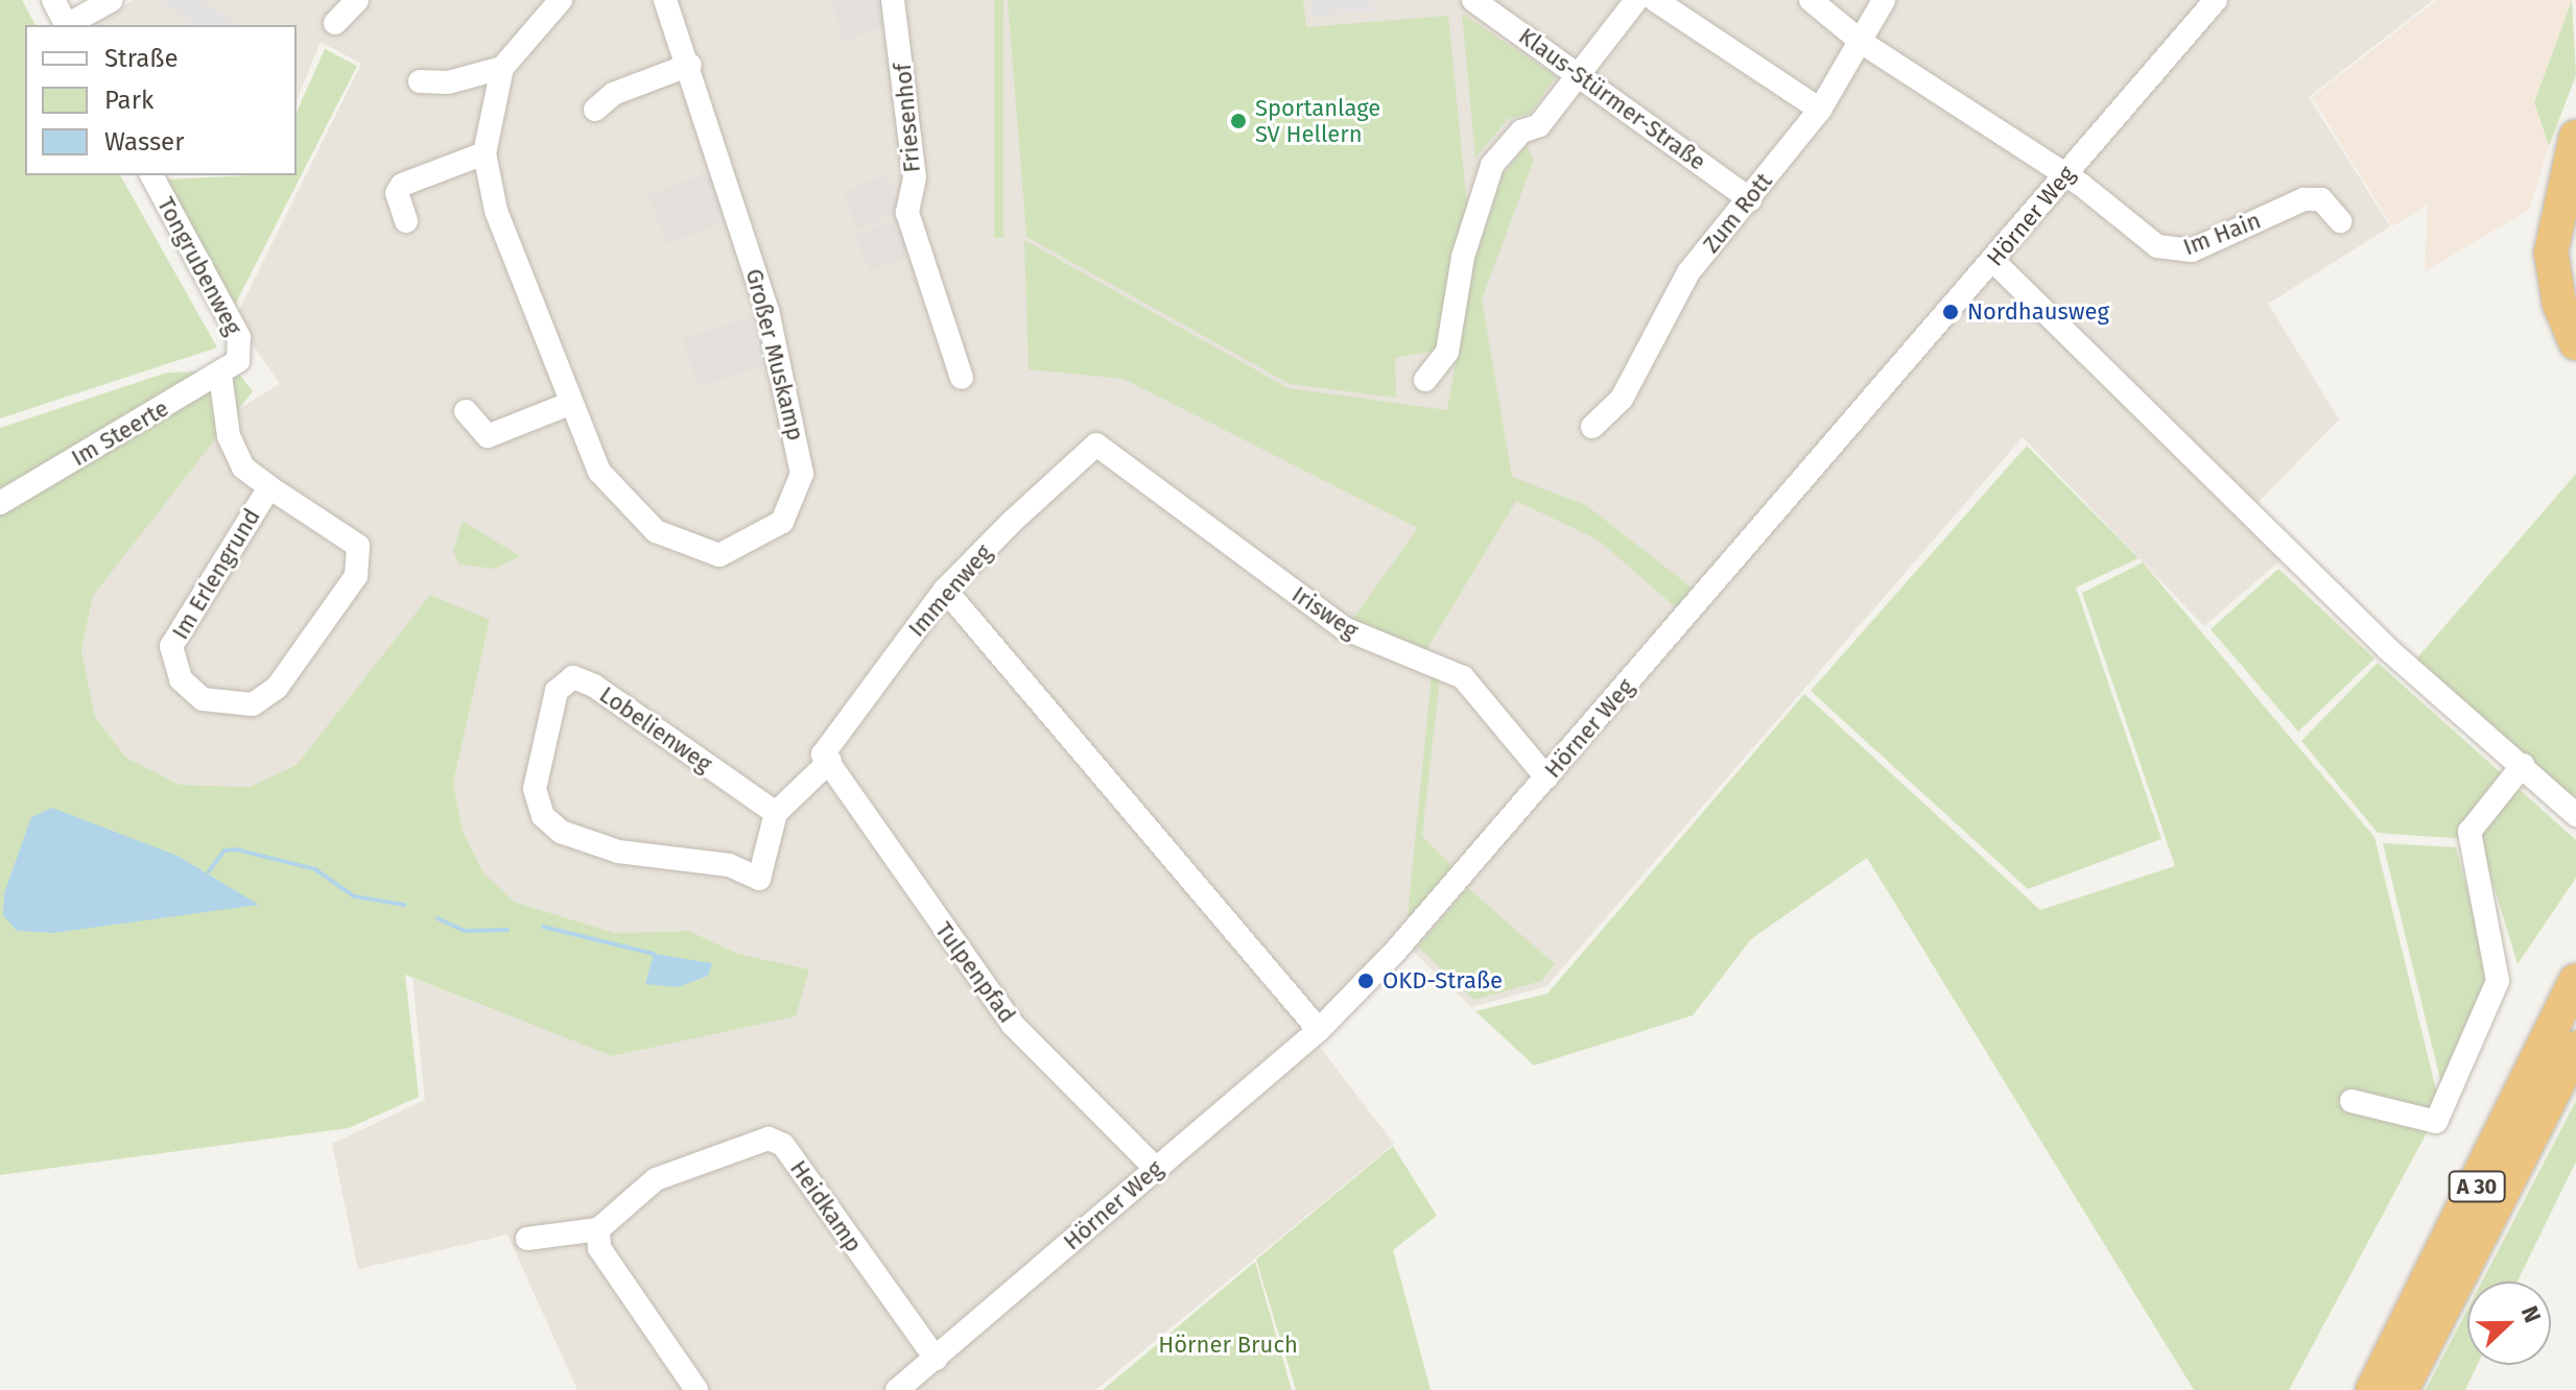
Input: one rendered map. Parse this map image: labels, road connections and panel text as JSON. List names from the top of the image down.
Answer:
{
  "streets": {
    "highway": ["A 30"],
    "street": [
      "Klaus-Stürmer-Straße",
      "Friesenhof",
      "Zum Rott",
      "Hörner Weg",
      "Im Hain",
      "Tongrubenweg",
      "Großer Muskamp",
      "Im Steerte",
      "Im Erlengrund",
      "Immenweg",
      "Irisweg",
      "Lobelienweg",
      "Tulpenpfad",
      "Heidkamp"
    ]
  },
  "crossings": [
    ["Klaus-Stürmer-Straße", "Zum Rott"],
    ["Hörner Weg", "Im Hain"],
    ["Hörner Weg", "Irisweg"],
    ["Hörner Weg", "Tulpenpfad"],
    ["Hörner Weg", "Heidkamp"],
    ["Tongrubenweg", "Im Steerte"],
    ["Tongrubenweg", "Im Erlengrund"],
    ["Im Steerte", "Im Erlengrund"],
    ["Immenweg", "Irisweg"],
    ["Immenweg", "Tulpenpfad"]
  ],
  "parks": ["Hörner Bruch"],
  "places": ["Sportanlage SV Hellern", "Nordhausweg", "OKD-Straße"],
  "legend": ["Straße", "Park", "Wasser"],
  "north": "right"
}
